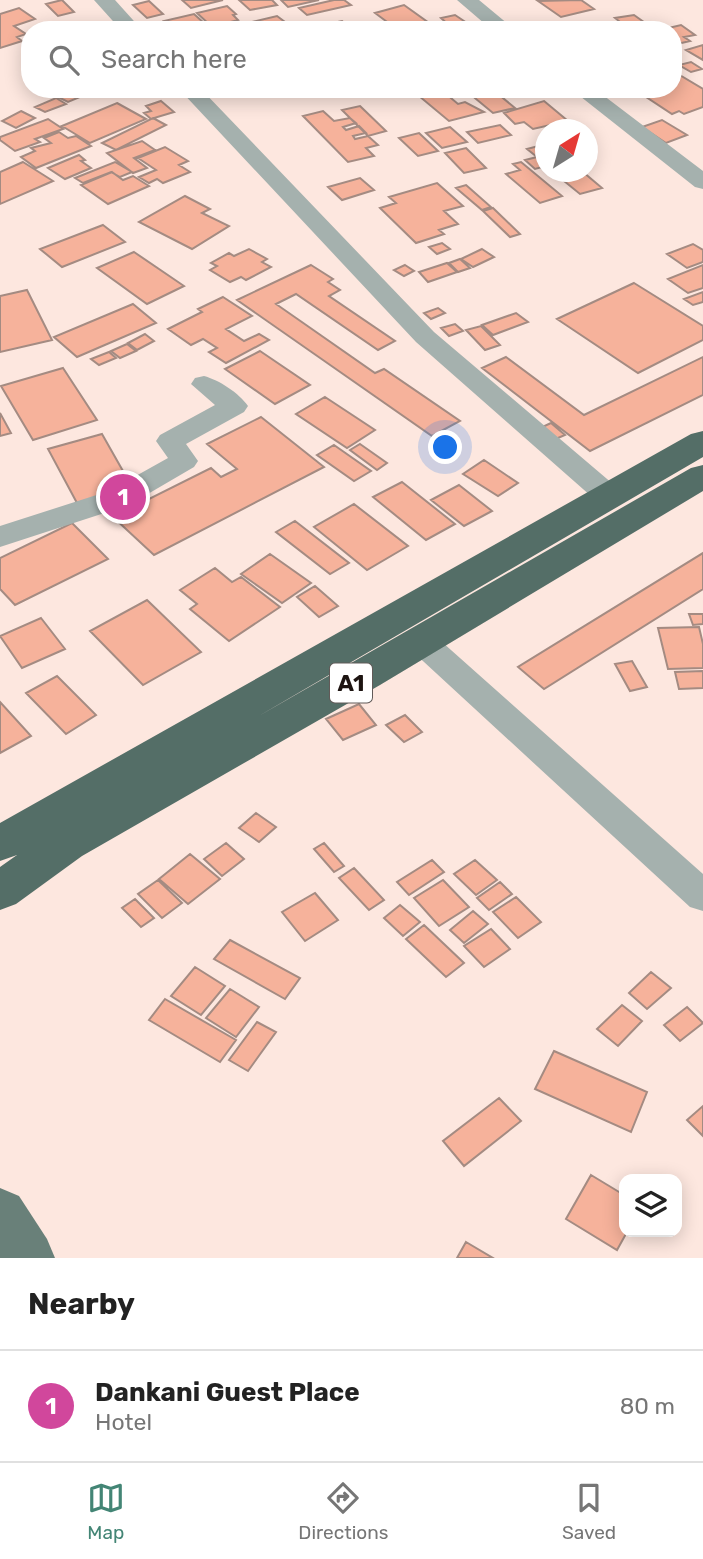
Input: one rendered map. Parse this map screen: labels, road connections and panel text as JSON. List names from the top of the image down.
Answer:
{
  "streets": {
    "highway": ["A1"]
  },
  "north": "top right",
  "page": {
    "search": "Search here",
    "pins": "1",
    "heading": "Nearby",
    "list": [
      {
        "mark": "1",
        "name": "Dankani Guest Place",
        "note": "Hotel",
        "value": "80 m"
      }
    ],
    "nav": ["Map", "Directions", "Saved"]
  }
}
